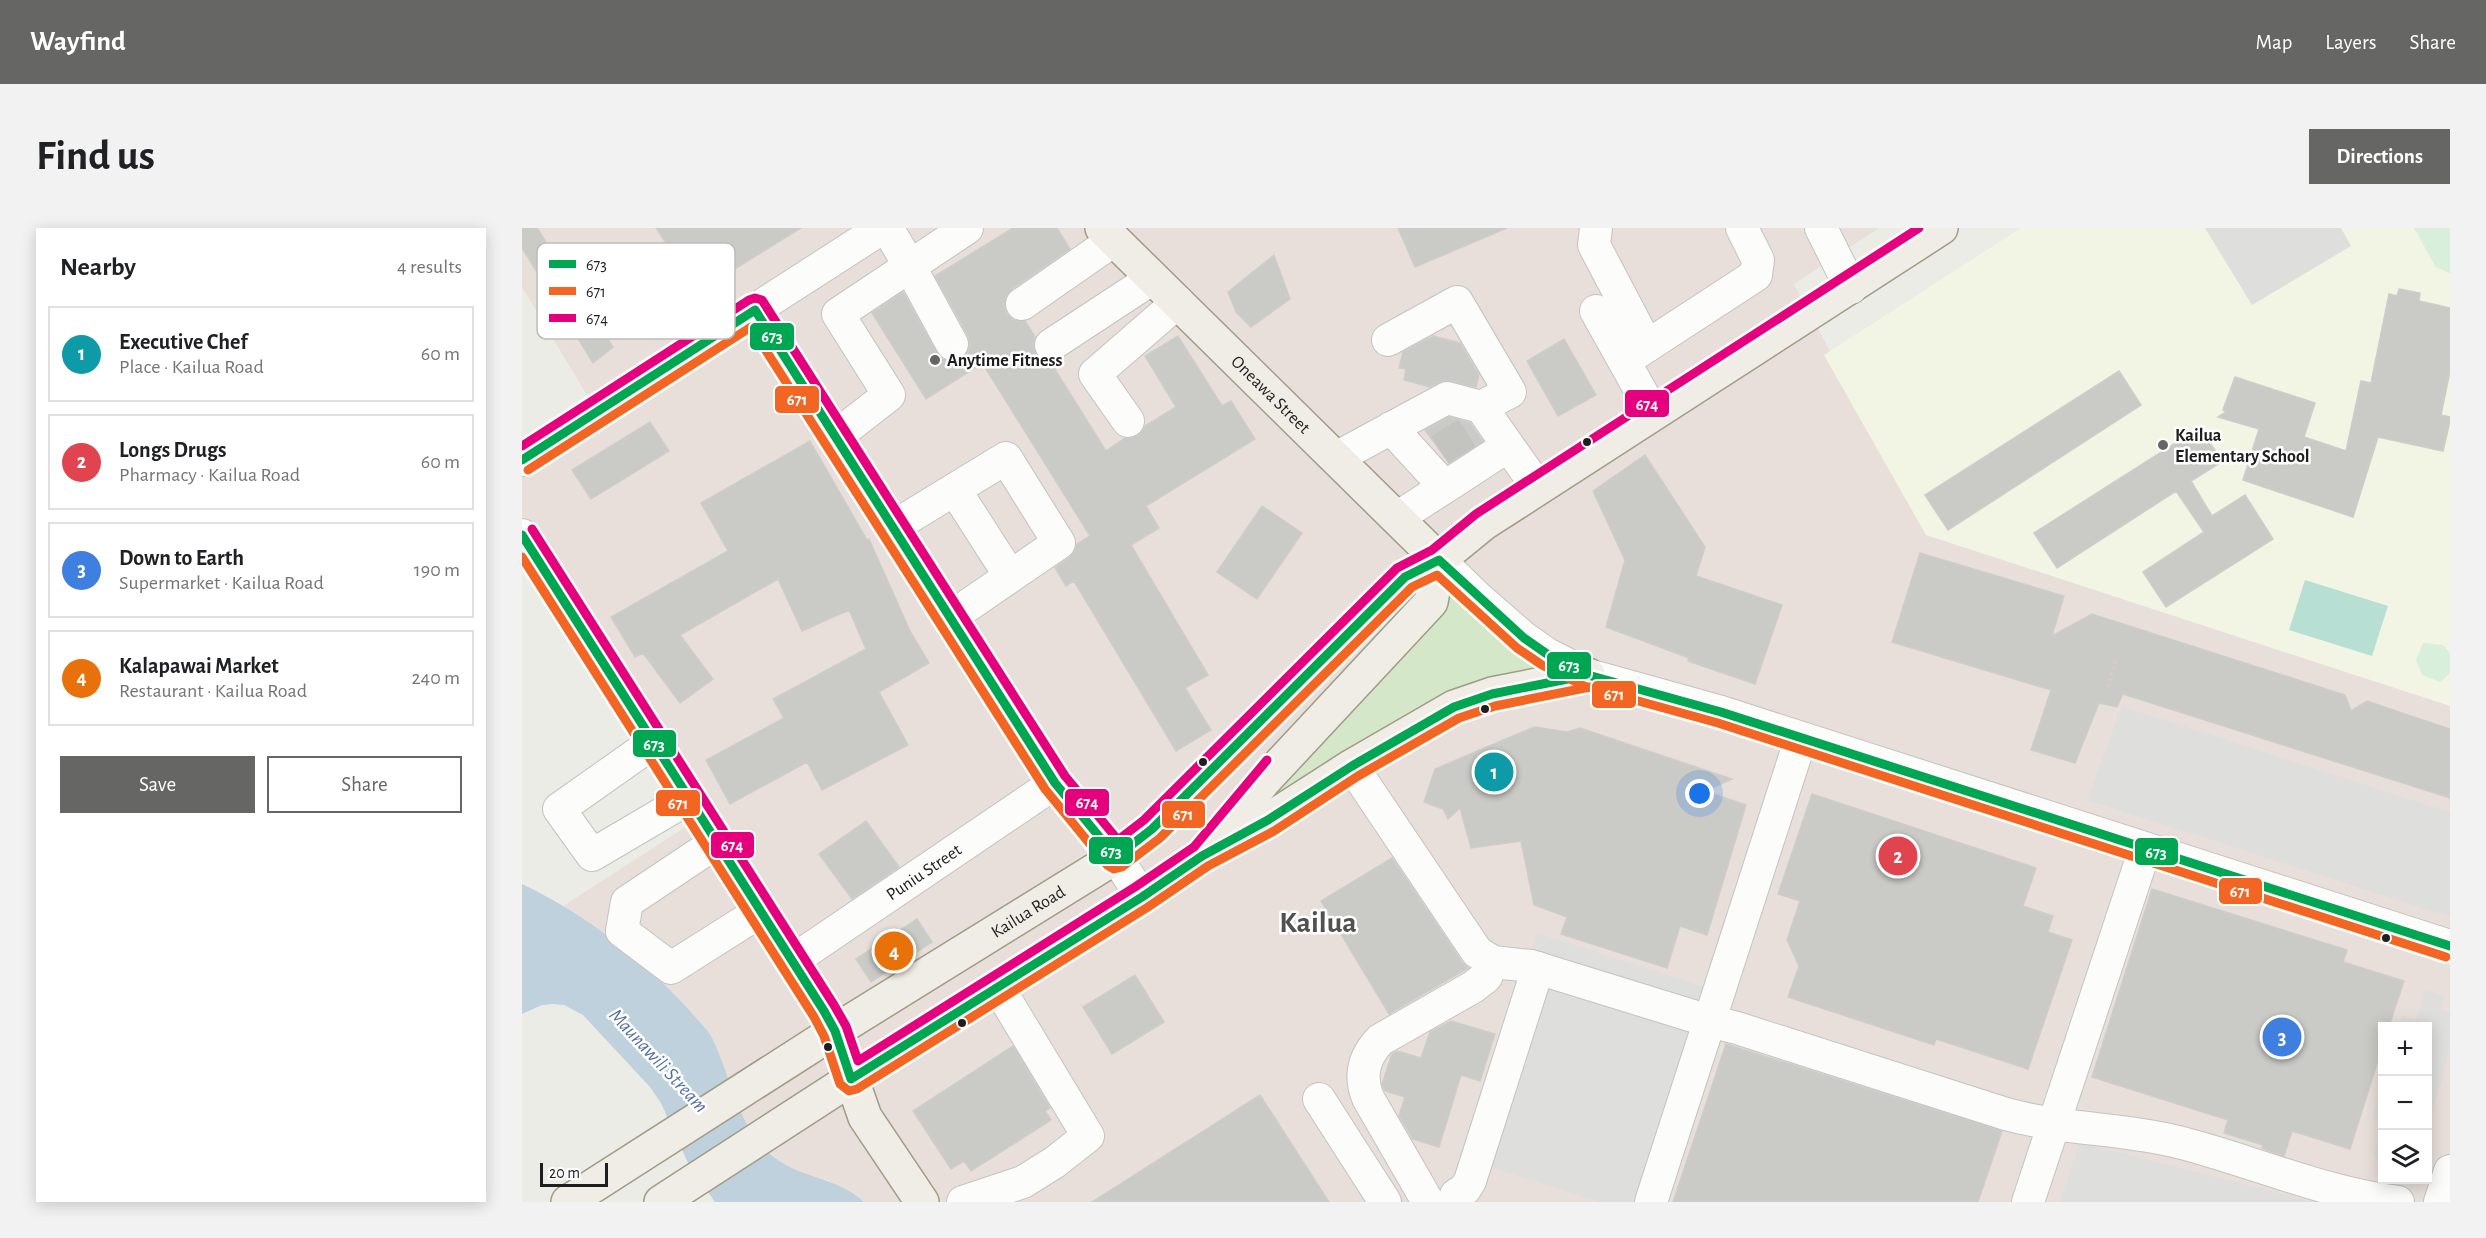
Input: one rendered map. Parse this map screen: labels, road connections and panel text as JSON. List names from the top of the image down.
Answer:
{
  "streets": {
    "main road": ["Oneawa Street", "Kailua Road"],
    "street": ["Puniu Street"]
  },
  "crossings": [
    ["Oneawa Street", "Kailua Road"]
  ],
  "districts": ["Kailua"],
  "water": ["Maunawili Stream"],
  "places": ["Anytime Fitness", "Kailua Elementary School"],
  "lines": ["transit line 674", "transit line 673", "transit line 671"],
  "legend": ["673", "671", "674"],
  "scale_bar": "20 m",
  "page": {
    "header": "Wayfind",
    "nav": ["Map", "Layers", "Share"],
    "buttons": [
      "Directions",
      ["Save", "Share"]
    ],
    "title": "Find us",
    "heading": ["Nearby", "4 results"],
    "list": [
      {
        "mark": "1",
        "name": "Executive Chef",
        "note": "Place · Kailua Road",
        "value": "60 m"
      },
      {
        "mark": "2",
        "name": "Longs Drugs",
        "note": "Pharmacy · Kailua Road",
        "value": "60 m"
      },
      {
        "mark": "3",
        "name": "Down to Earth",
        "note": "Supermarket · Kailua Road",
        "value": "190 m"
      },
      {
        "mark": "4",
        "name": "Kalapawai Market",
        "note": "Restaurant · Kailua Road",
        "value": "240 m"
      }
    ],
    "pins": [
      "1",
      "2",
      "4",
      "3"
    ],
    "map_buttons": ["+", "−"],
    "scale": "20 m"
  }
}
